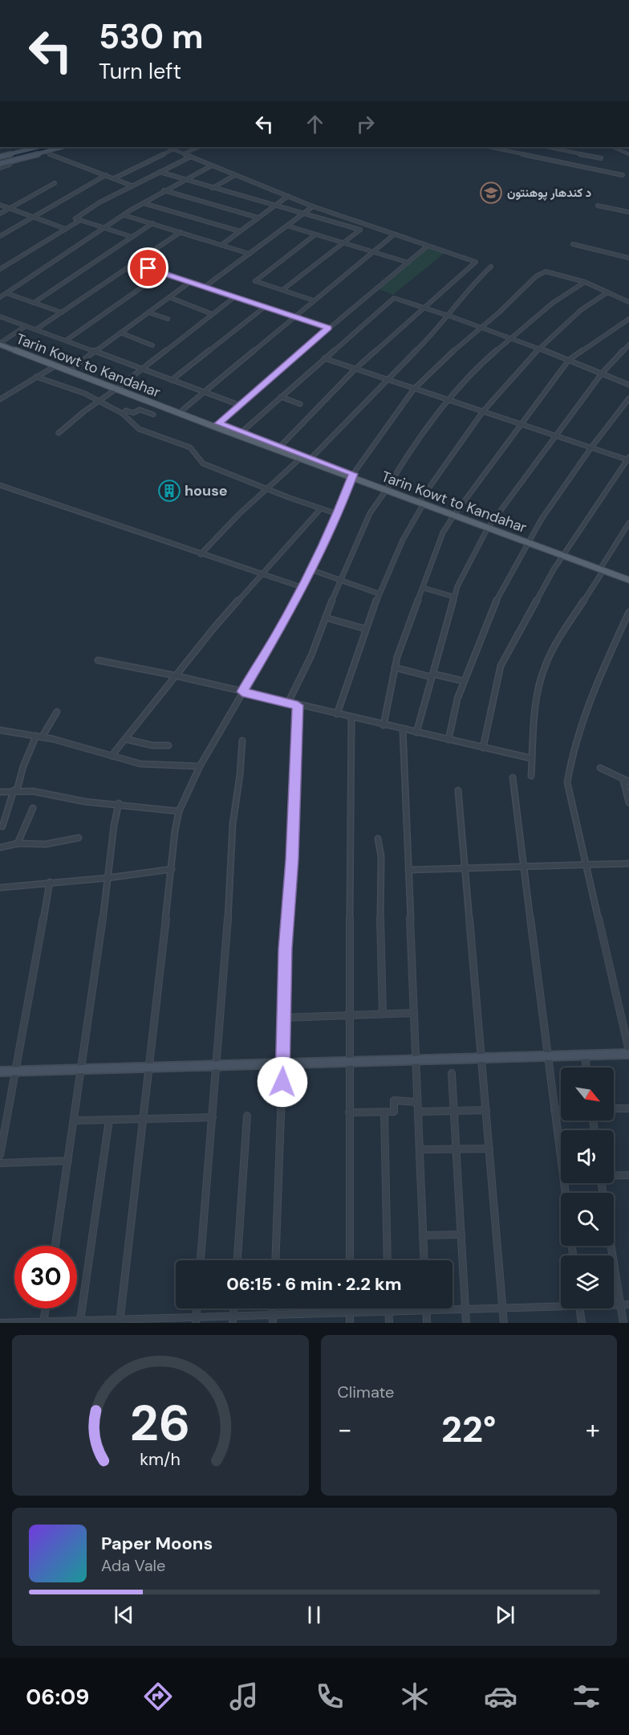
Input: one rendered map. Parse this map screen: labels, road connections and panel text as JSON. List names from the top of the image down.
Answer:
{
  "streets": {
    "main road": ["Tarin Kowt to Kandahar"]
  },
  "places": {
    "school or university": ["د کندهار پوهنتون"],
    "building": ["house"]
  },
  "north": "bottom right",
  "page": {
    "turn": ["530 m", "Turn left"],
    "limit": "30",
    "trip": "06:15 · 6 min · 2.2 km",
    "tile": "Climate",
    "heat": ["−", "22°", "+"],
    "song": ["Paper Moons", "Ada Vale"],
    "tabs": "06:09",
    "gauge": ["26", "km/h"]
  }
}
